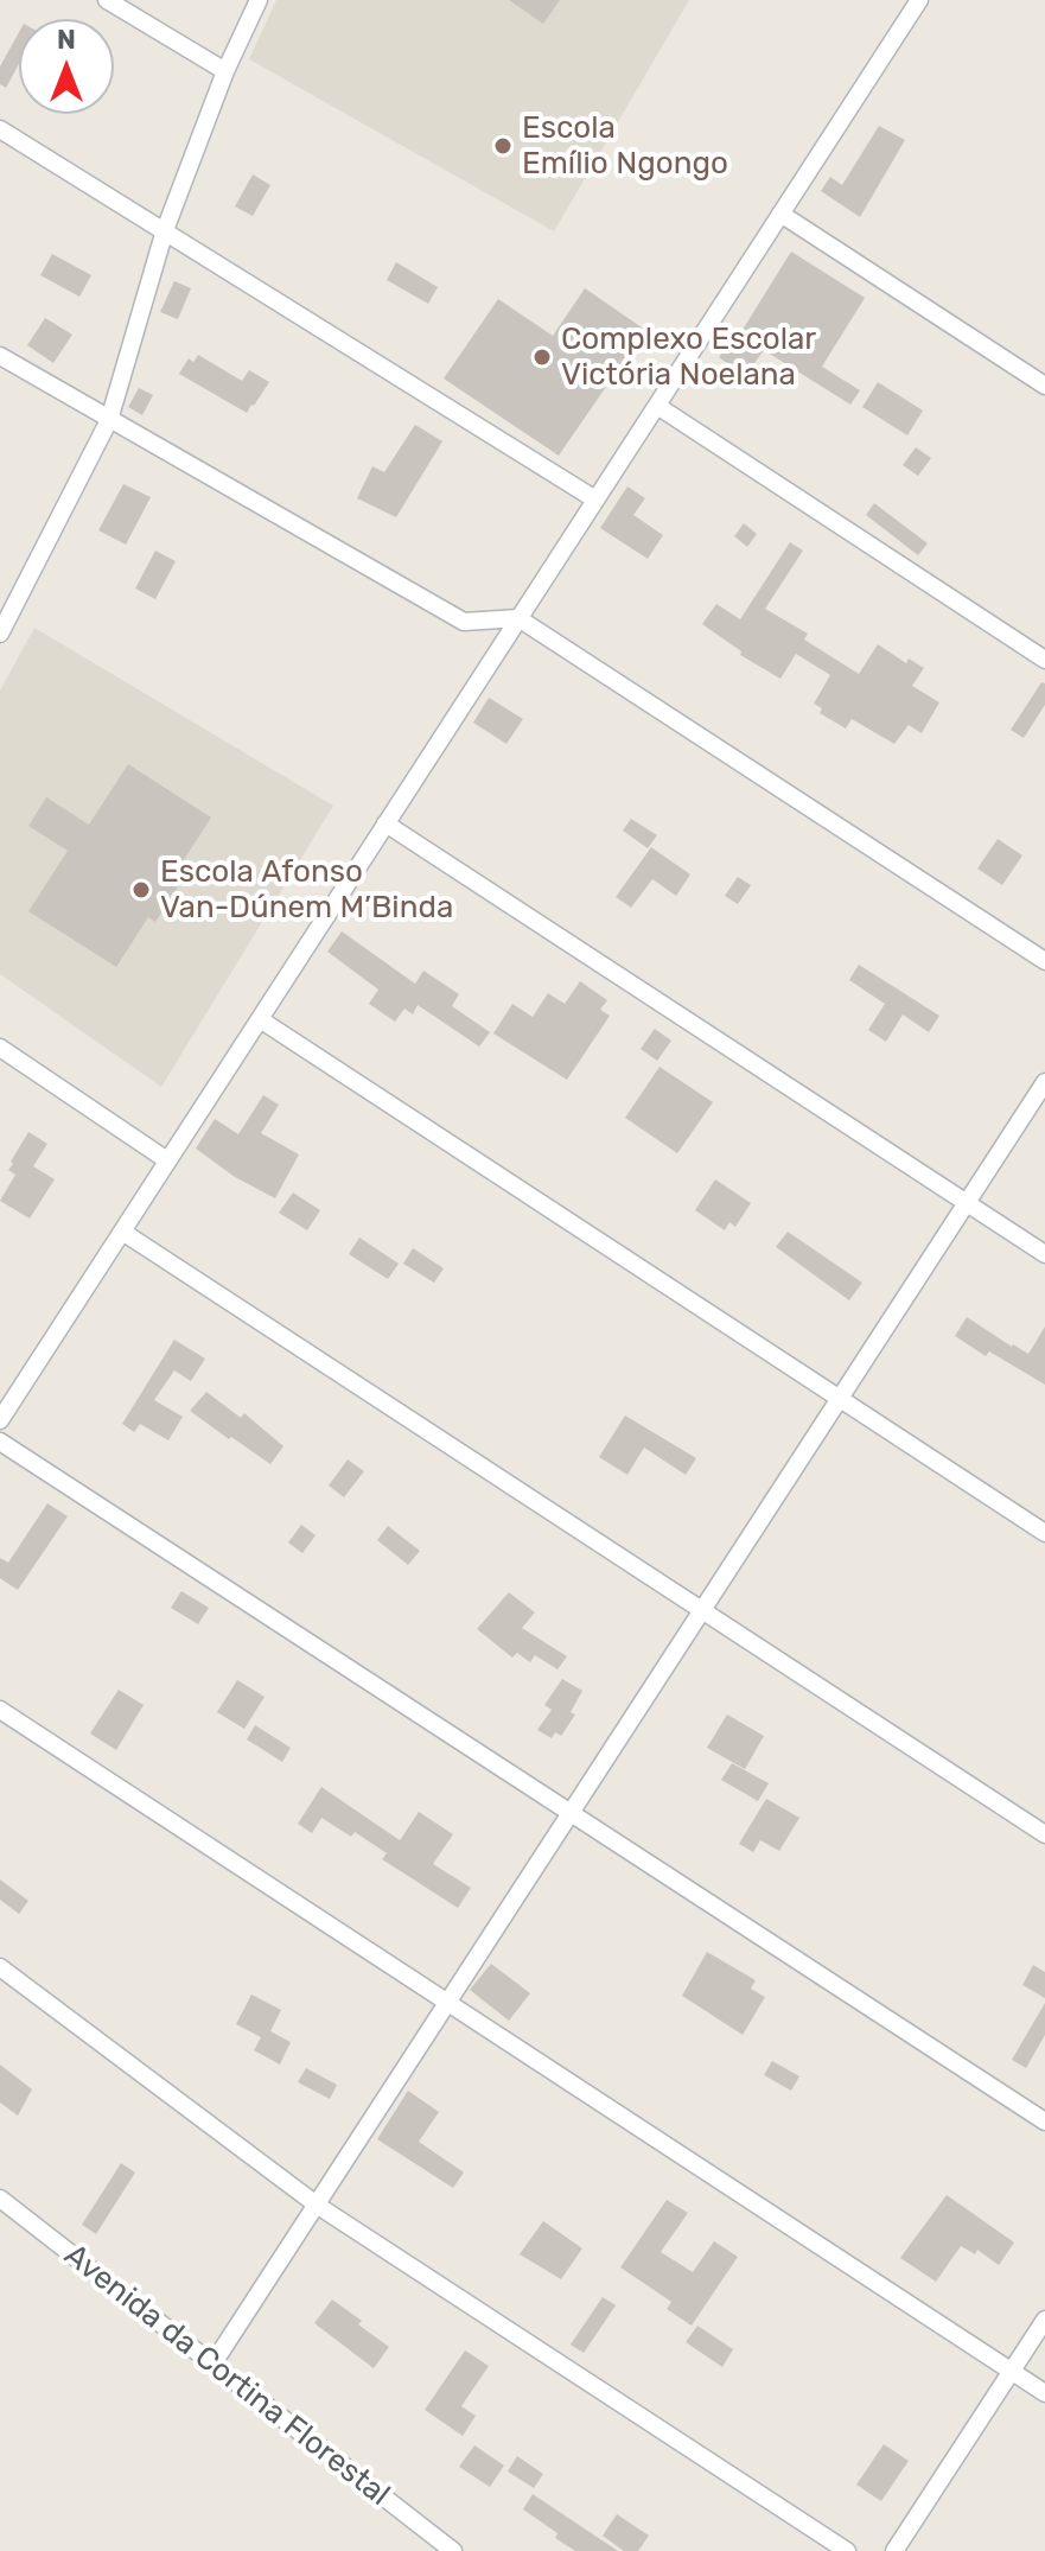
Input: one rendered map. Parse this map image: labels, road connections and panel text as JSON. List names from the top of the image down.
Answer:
{
  "streets": {
    "street": ["Avenida da Cortina Florestal"]
  },
  "places": ["Escola Emílio Ngongo", "Complexo Escolar Victória Noelana", "Escola Afonso Van-Dúnem M’Binda"],
  "north": "top"
}
